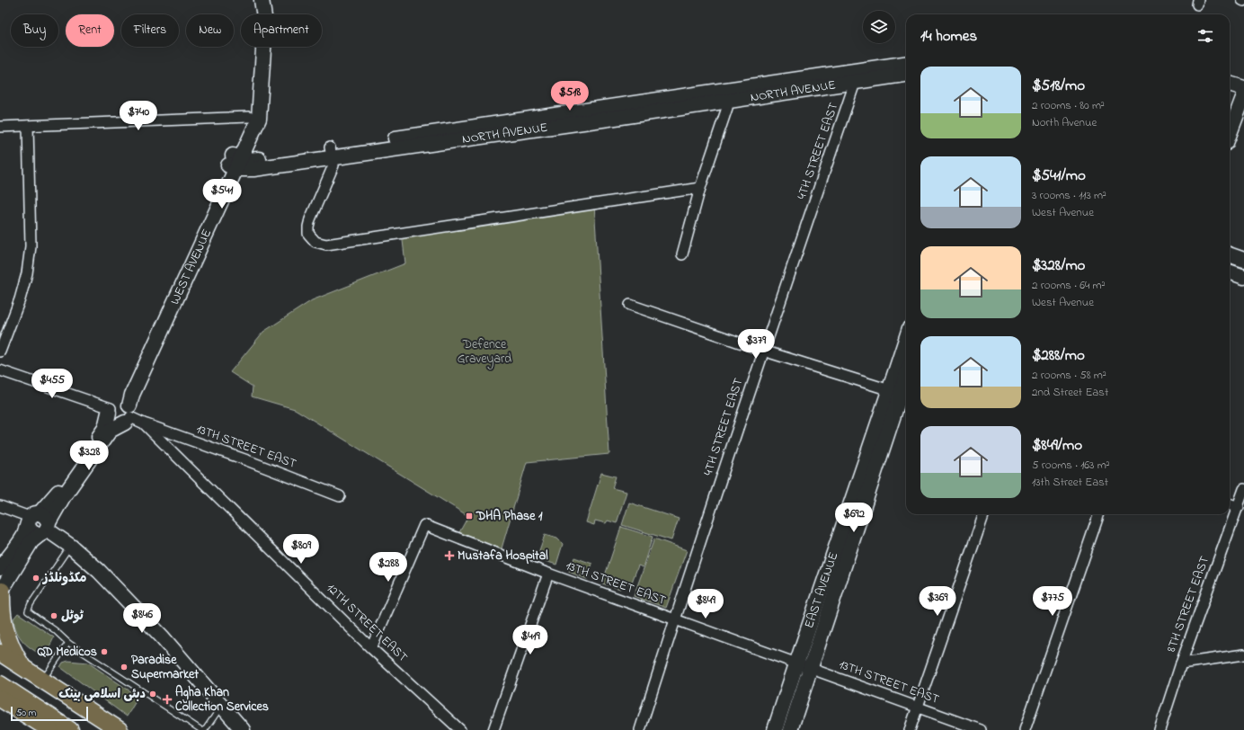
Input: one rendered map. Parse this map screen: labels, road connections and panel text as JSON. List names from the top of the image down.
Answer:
{
  "streets": {
    "street": [
      "NORTH AVENUE",
      "4TH STREET EAST",
      "WEST AVENUE",
      "13TH STREET EAST",
      "EAST AVENUE",
      "8TH STREET EAST",
      "12TH STREET EAST"
    ]
  },
  "crossings": [
    ["NORTH AVENUE", "4TH STREET EAST"],
    ["NORTH AVENUE", "WEST AVENUE"],
    ["4TH STREET EAST", "13TH STREET EAST"],
    ["WEST AVENUE", "12TH STREET EAST"],
    ["13TH STREET EAST", "EAST AVENUE"],
    ["13TH STREET EAST", "12TH STREET EAST"]
  ],
  "parks": ["Defence Graveyard"],
  "places": {
    "transit": ["DHA Phase 1"],
    "health": ["Mustafa Hospital", "Agha Khan Collection Services"],
    "other": [
      "مکڈونلڈز",
      "ٹوٹل",
      "QD Medicos",
      "Paradise Supermarket",
      "دبئی اسلامی بینک"
    ]
  },
  "scale_bar": "50 m",
  "page": {
    "chip": [
      "Buy",
      "Rent",
      "Filters",
      "New",
      "Apartment"
    ],
    "heading": "14 homes",
    "list": [
      {
        "name": "$518/mo",
        "note": "2 rooms · 80 m² · North Avenue"
      },
      {
        "name": "$541/mo",
        "note": "3 rooms · 113 m² · West Avenue"
      },
      {
        "name": "$328/mo",
        "note": "2 rooms · 64 m² · West Avenue"
      },
      {
        "name": "$288/mo",
        "note": "2 rooms · 58 m² · 2nd Street East"
      },
      {
        "name": "$849/mo",
        "note": "5 rooms · 163 m² · 13th Street East"
      }
    ],
    "price": [
      "$518",
      "$740",
      "$541",
      "$379",
      "$455",
      "$328",
      "$692",
      "$809",
      "$288",
      "$369",
      "$775",
      "$849",
      "$846",
      "$419"
    ],
    "scale": "50 m"
  }
}
